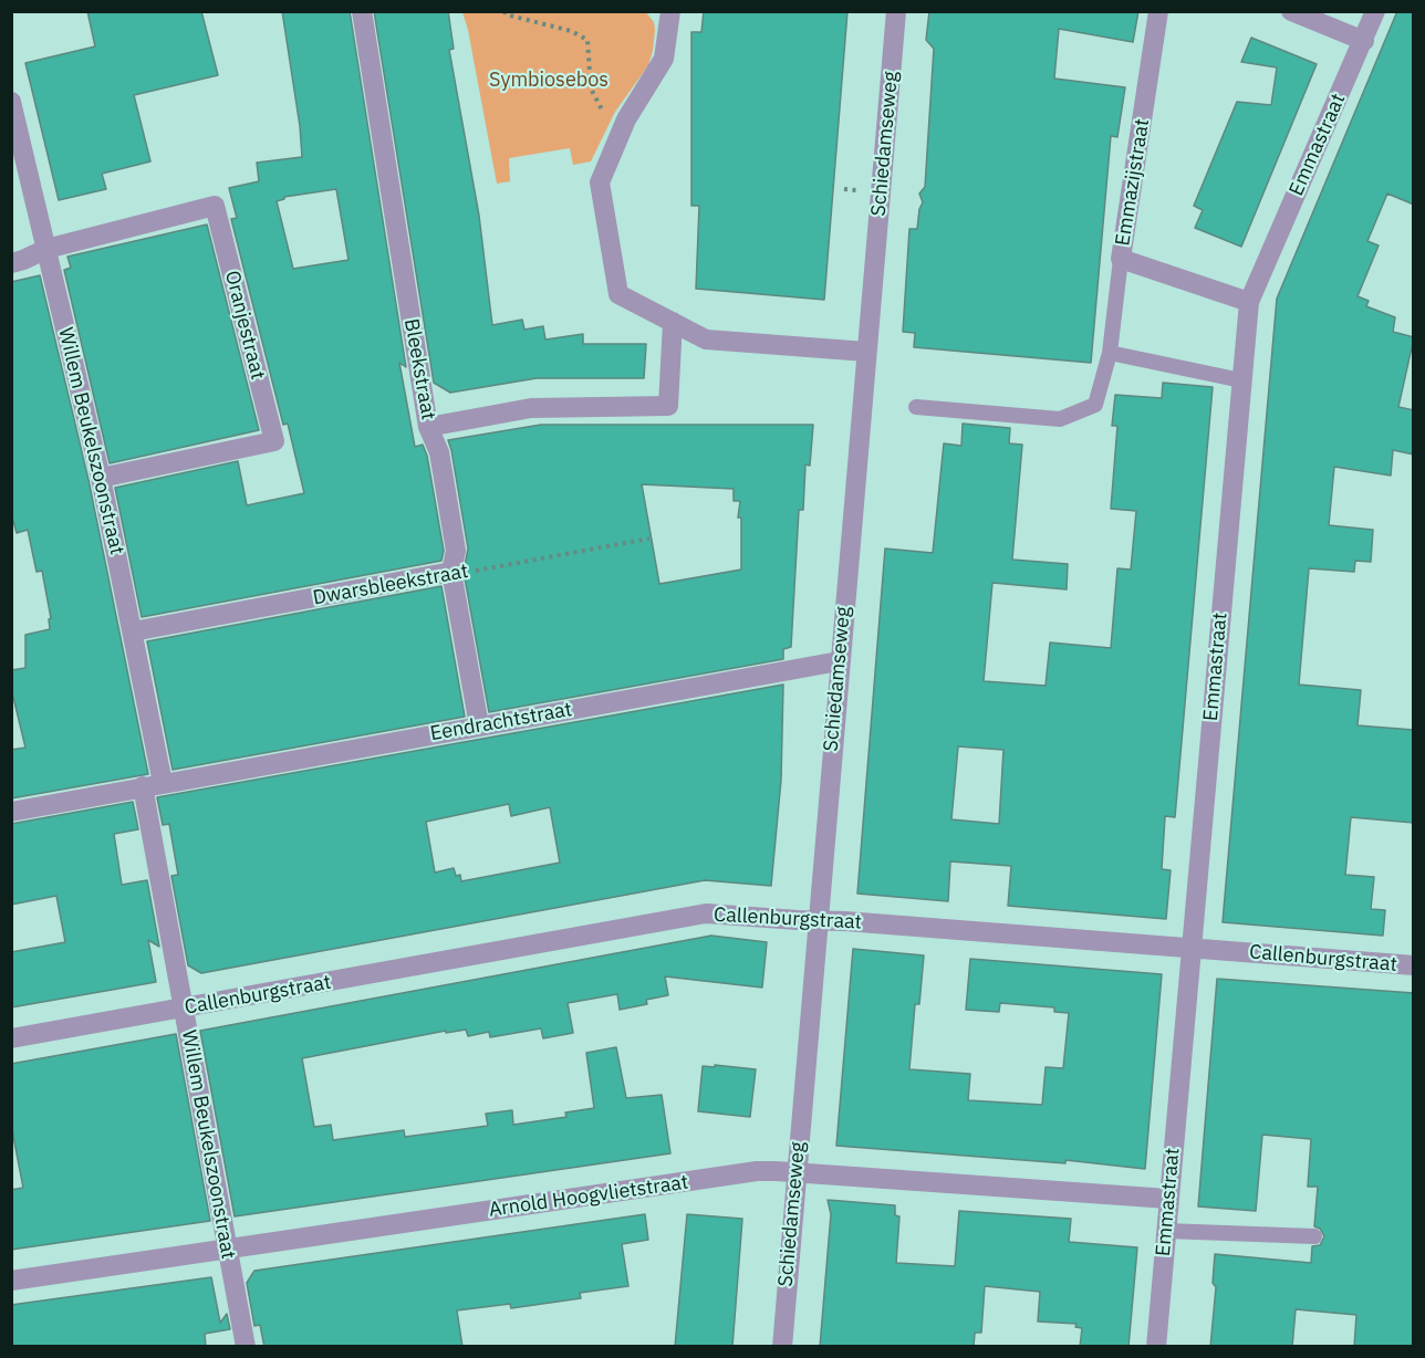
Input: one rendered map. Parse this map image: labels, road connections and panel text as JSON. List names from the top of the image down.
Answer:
{
  "streets": {
    "street": [
      "Schiedamseweg",
      "Emmastraat",
      "Emmazijstraat",
      "Oranjestraat",
      "Bleekstraat",
      "Willem Beukelszoonstraat",
      "Dwarsbleekstraat",
      "Eendrachtstraat",
      "Callenburgstraat",
      "Arnold Hoogvlietstraat"
    ]
  },
  "crossings": [
    ["Schiedamseweg", "Eendrachtstraat"],
    ["Schiedamseweg", "Callenburgstraat"],
    ["Schiedamseweg", "Arnold Hoogvlietstraat"],
    ["Emmastraat", "Emmazijstraat"],
    ["Emmastraat", "Callenburgstraat"],
    ["Emmastraat", "Arnold Hoogvlietstraat"],
    ["Oranjestraat", "Willem Beukelszoonstraat"],
    ["Bleekstraat", "Dwarsbleekstraat"],
    ["Bleekstraat", "Eendrachtstraat"],
    ["Willem Beukelszoonstraat", "Dwarsbleekstraat"],
    ["Willem Beukelszoonstraat", "Eendrachtstraat"],
    ["Willem Beukelszoonstraat", "Callenburgstraat"],
    ["Willem Beukelszoonstraat", "Arnold Hoogvlietstraat"]
  ],
  "parks": ["Symbiosebos"]
}
